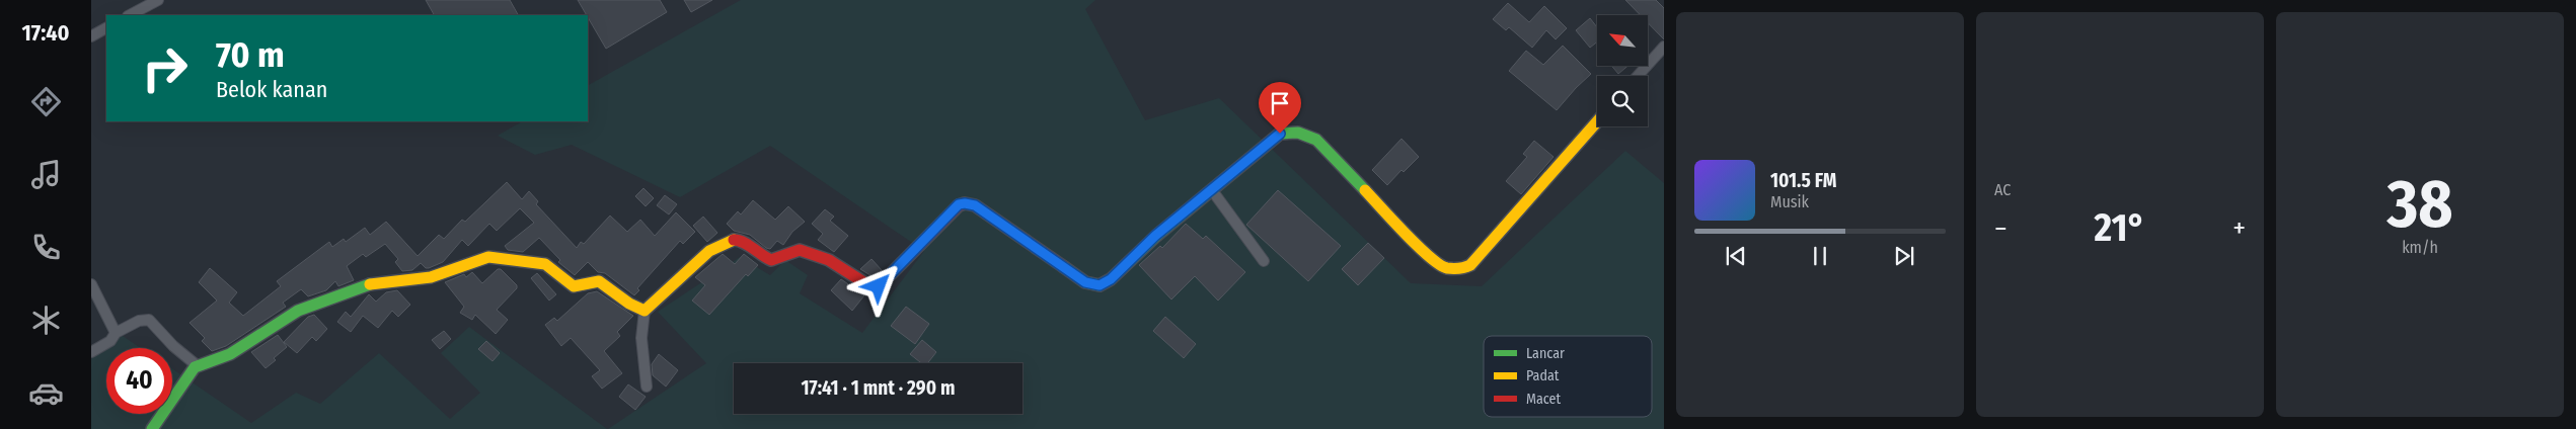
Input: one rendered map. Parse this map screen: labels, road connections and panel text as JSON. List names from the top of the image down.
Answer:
{
  "legend": ["Lancar", "Padat", "Macet"],
  "north": "top left",
  "page": {
    "tabs": "17:40",
    "tile": [
      "AC",
      ["38", "km/h"]
    ],
    "turn": ["70 m", "Belok kanan"],
    "song": ["101.5 FM", "Musik"],
    "heat": ["−", "21°", "+"],
    "limit": "40",
    "trip": "17:41 · 1 mnt · 290 m"
  }
}
